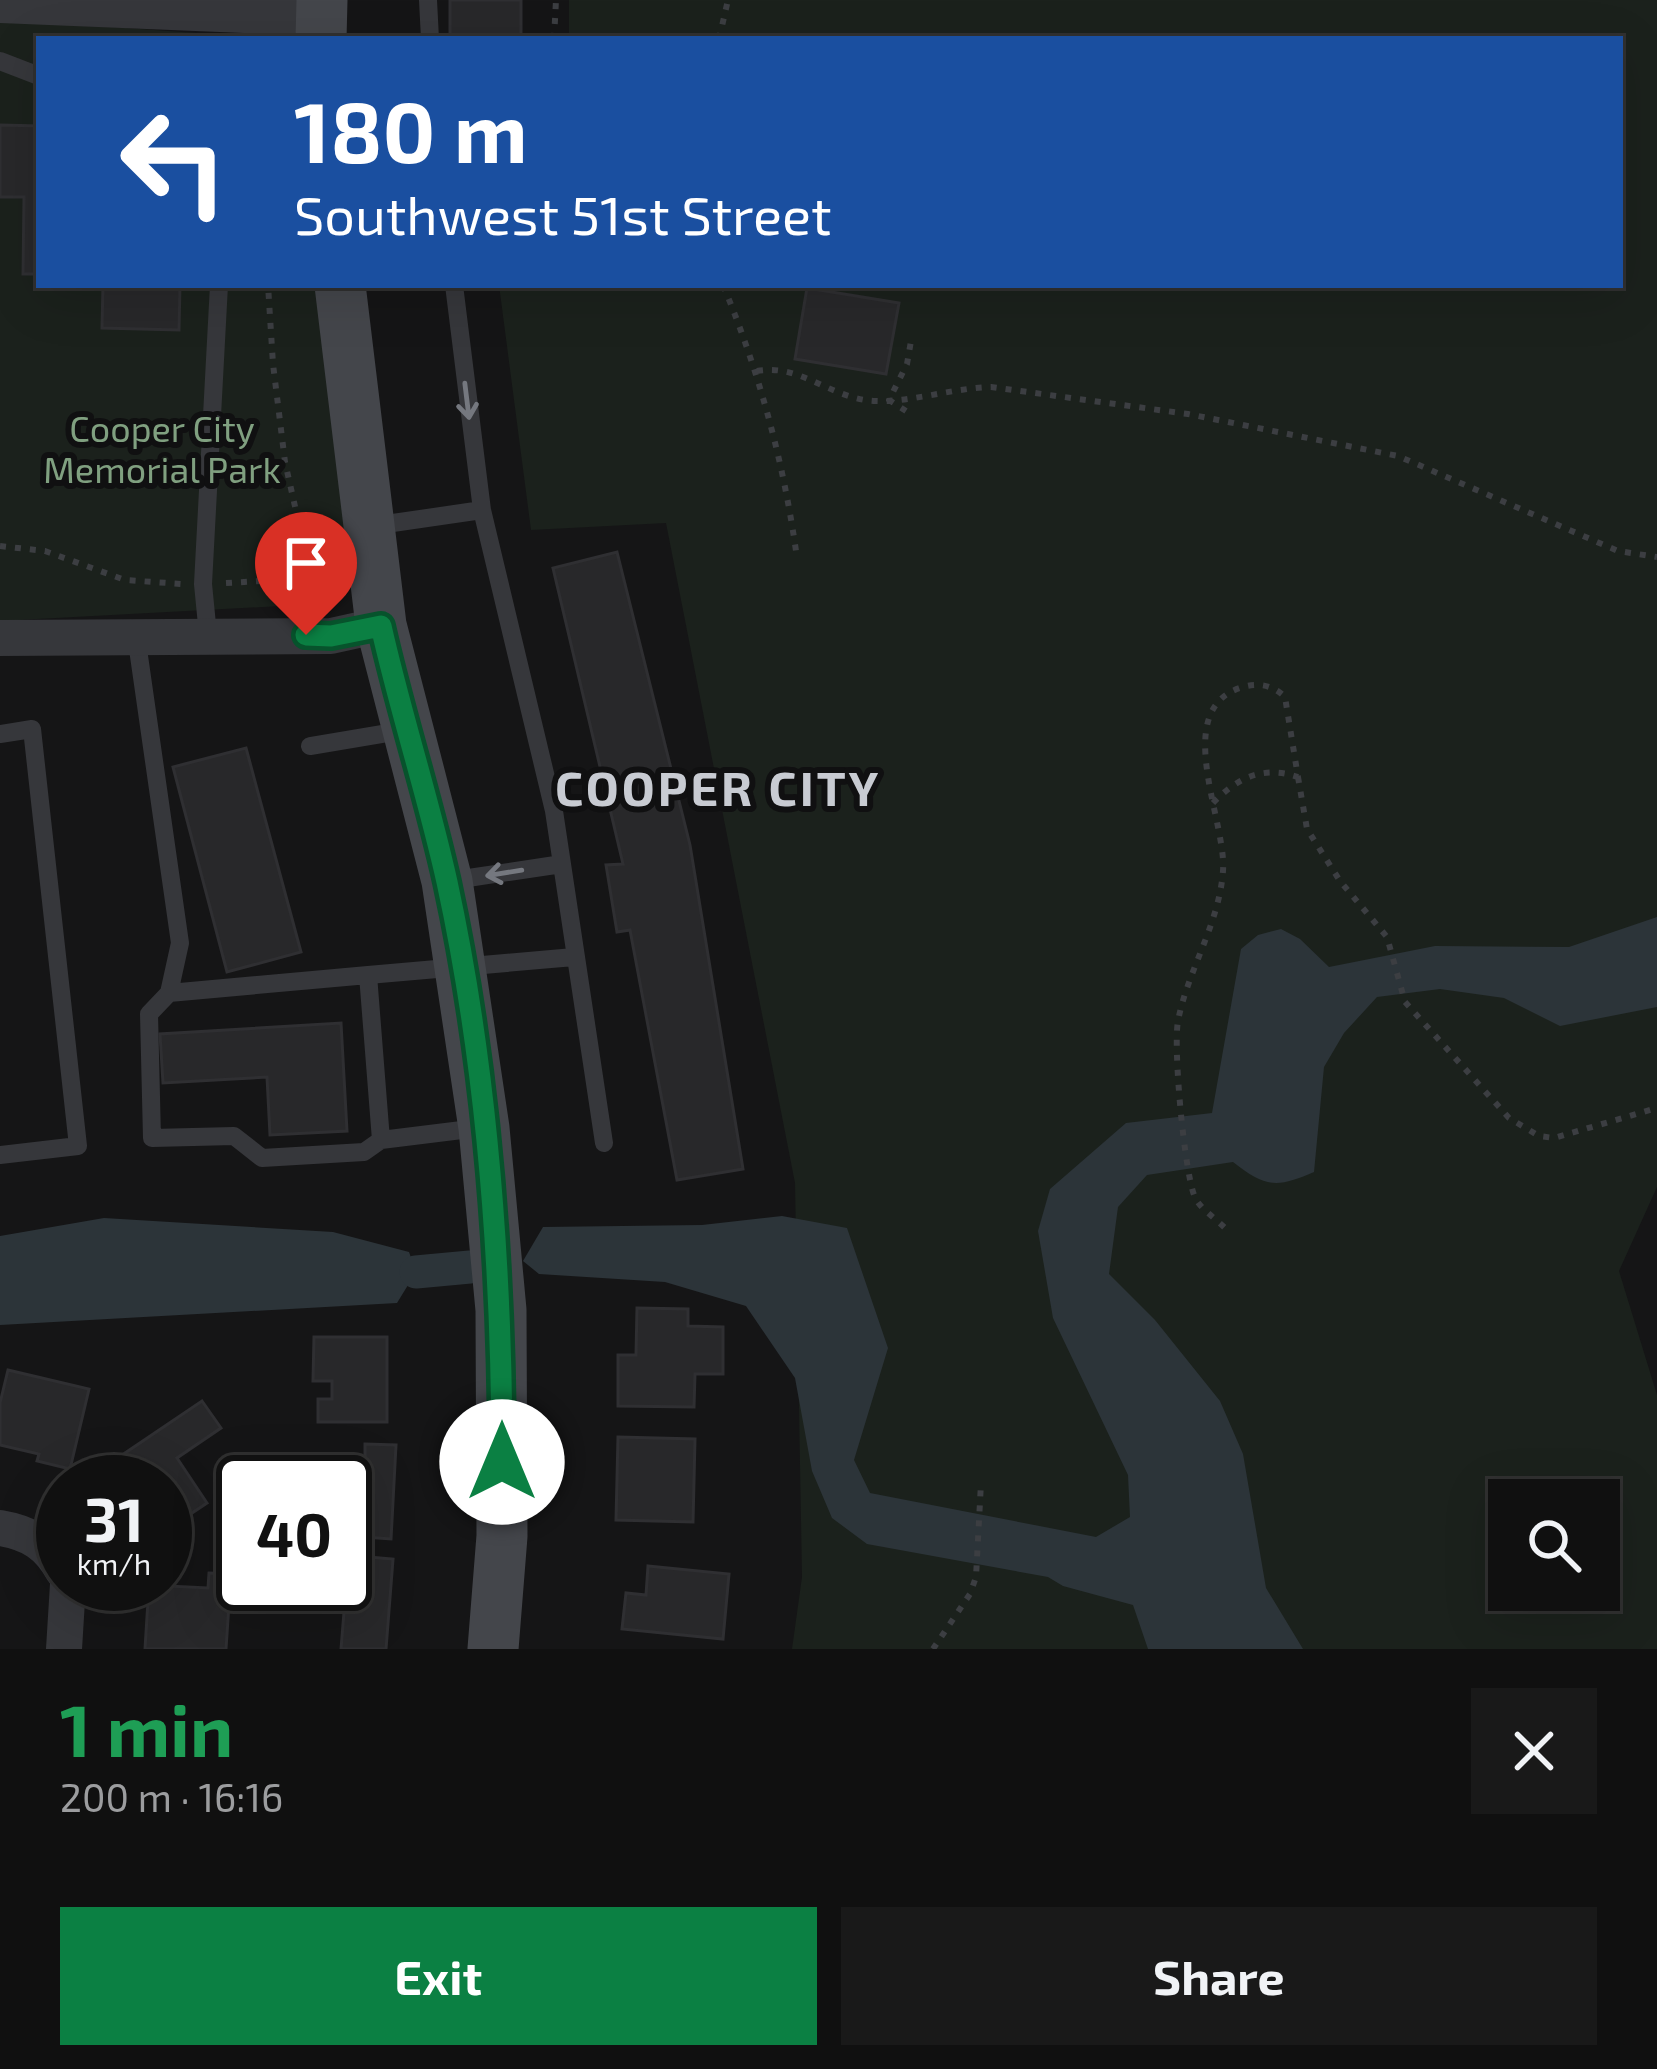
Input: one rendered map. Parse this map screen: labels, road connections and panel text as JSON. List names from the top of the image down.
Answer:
{
  "districts": ["COOPER CITY"],
  "parks": ["Cooper City Memorial Park"],
  "page": {
    "turn": ["180 m", "Southwest 51st Street"],
    "speed": "31 km/h",
    "limit": "40",
    "heading": ["1 min", "200 m · 16:16"],
    "buttons": ["Exit", "Share"]
  }
}
